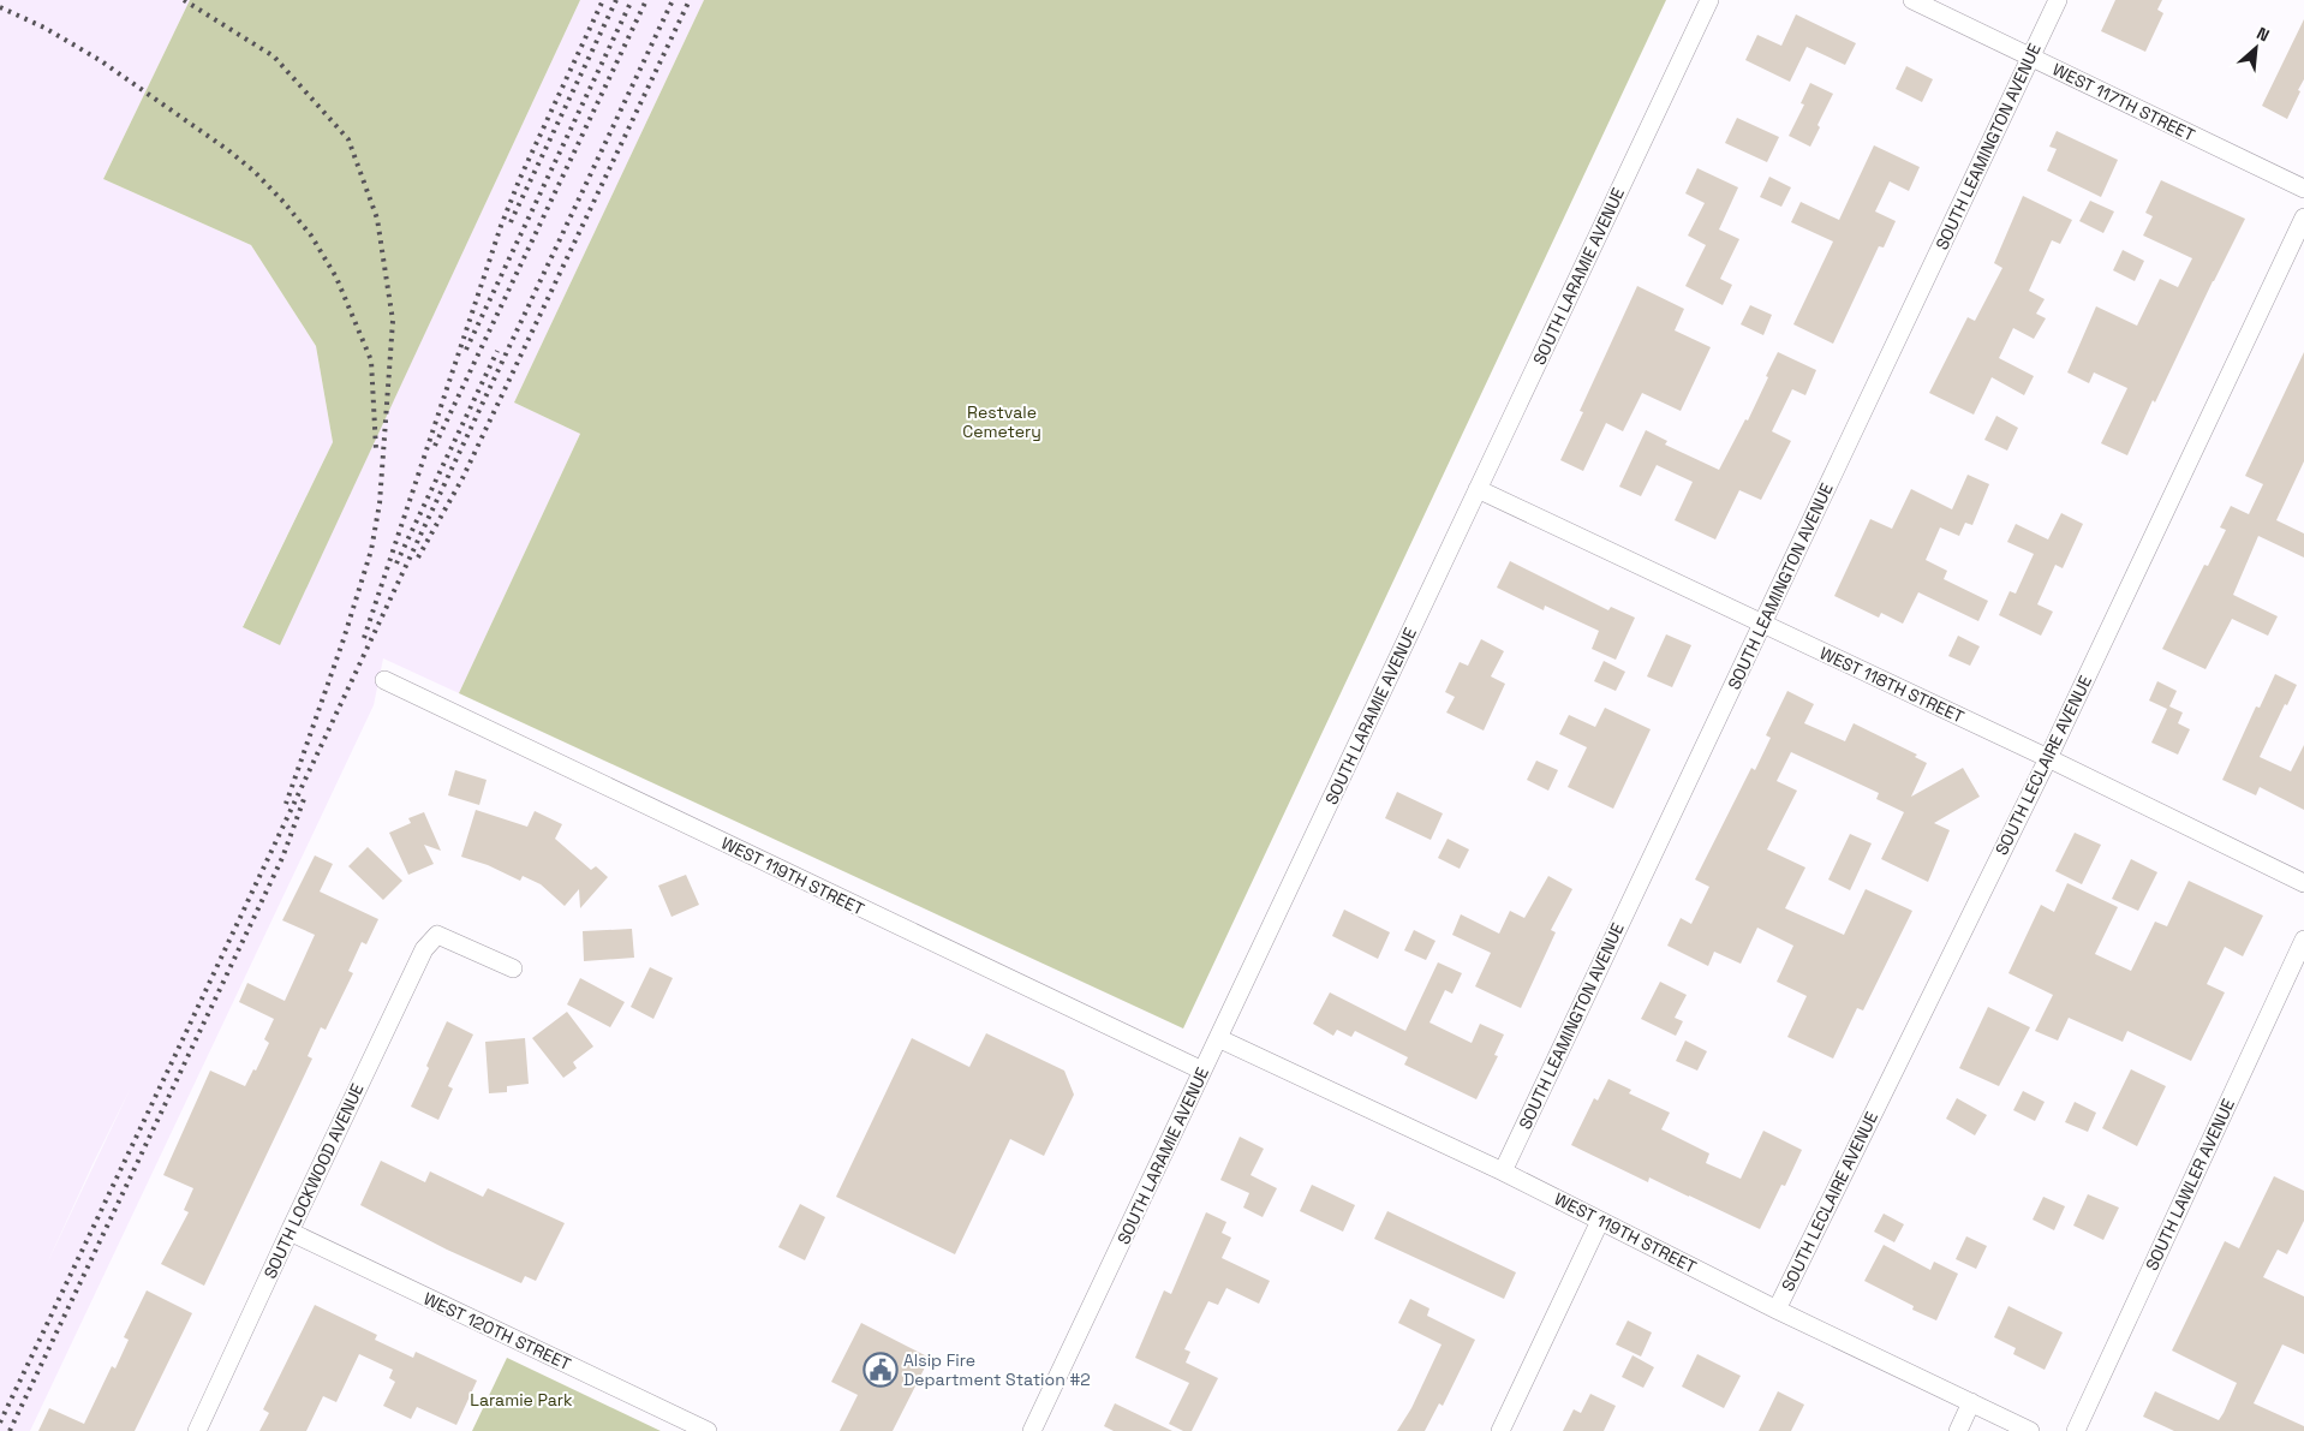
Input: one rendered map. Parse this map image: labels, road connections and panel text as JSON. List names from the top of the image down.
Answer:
{
  "streets": {
    "street": [
      "WEST 117TH STREET",
      "SOUTH LEAMINGTON AVENUE",
      "SOUTH LARAMIE AVENUE",
      "WEST 118TH STREET",
      "SOUTH LECLAIRE AVENUE",
      "WEST 119TH STREET",
      "SOUTH LOCKWOOD AVENUE",
      "SOUTH LAWLER AVENUE",
      "WEST 120TH STREET"
    ]
  },
  "crossings": [
    ["WEST 117TH STREET", "SOUTH LEAMINGTON AVENUE"],
    ["SOUTH LEAMINGTON AVENUE", "WEST 118TH STREET"],
    ["SOUTH LEAMINGTON AVENUE", "WEST 119TH STREET"],
    ["SOUTH LARAMIE AVENUE", "WEST 118TH STREET"],
    ["SOUTH LARAMIE AVENUE", "WEST 119TH STREET"],
    ["WEST 118TH STREET", "SOUTH LECLAIRE AVENUE"],
    ["SOUTH LECLAIRE AVENUE", "WEST 119TH STREET"],
    ["SOUTH LOCKWOOD AVENUE", "WEST 120TH STREET"]
  ],
  "parks": ["Restvale Cemetery", "Laramie Park"],
  "places": {
    "public building": ["Alsip Fire Department Station #2"]
  },
  "north": "top right"
}
